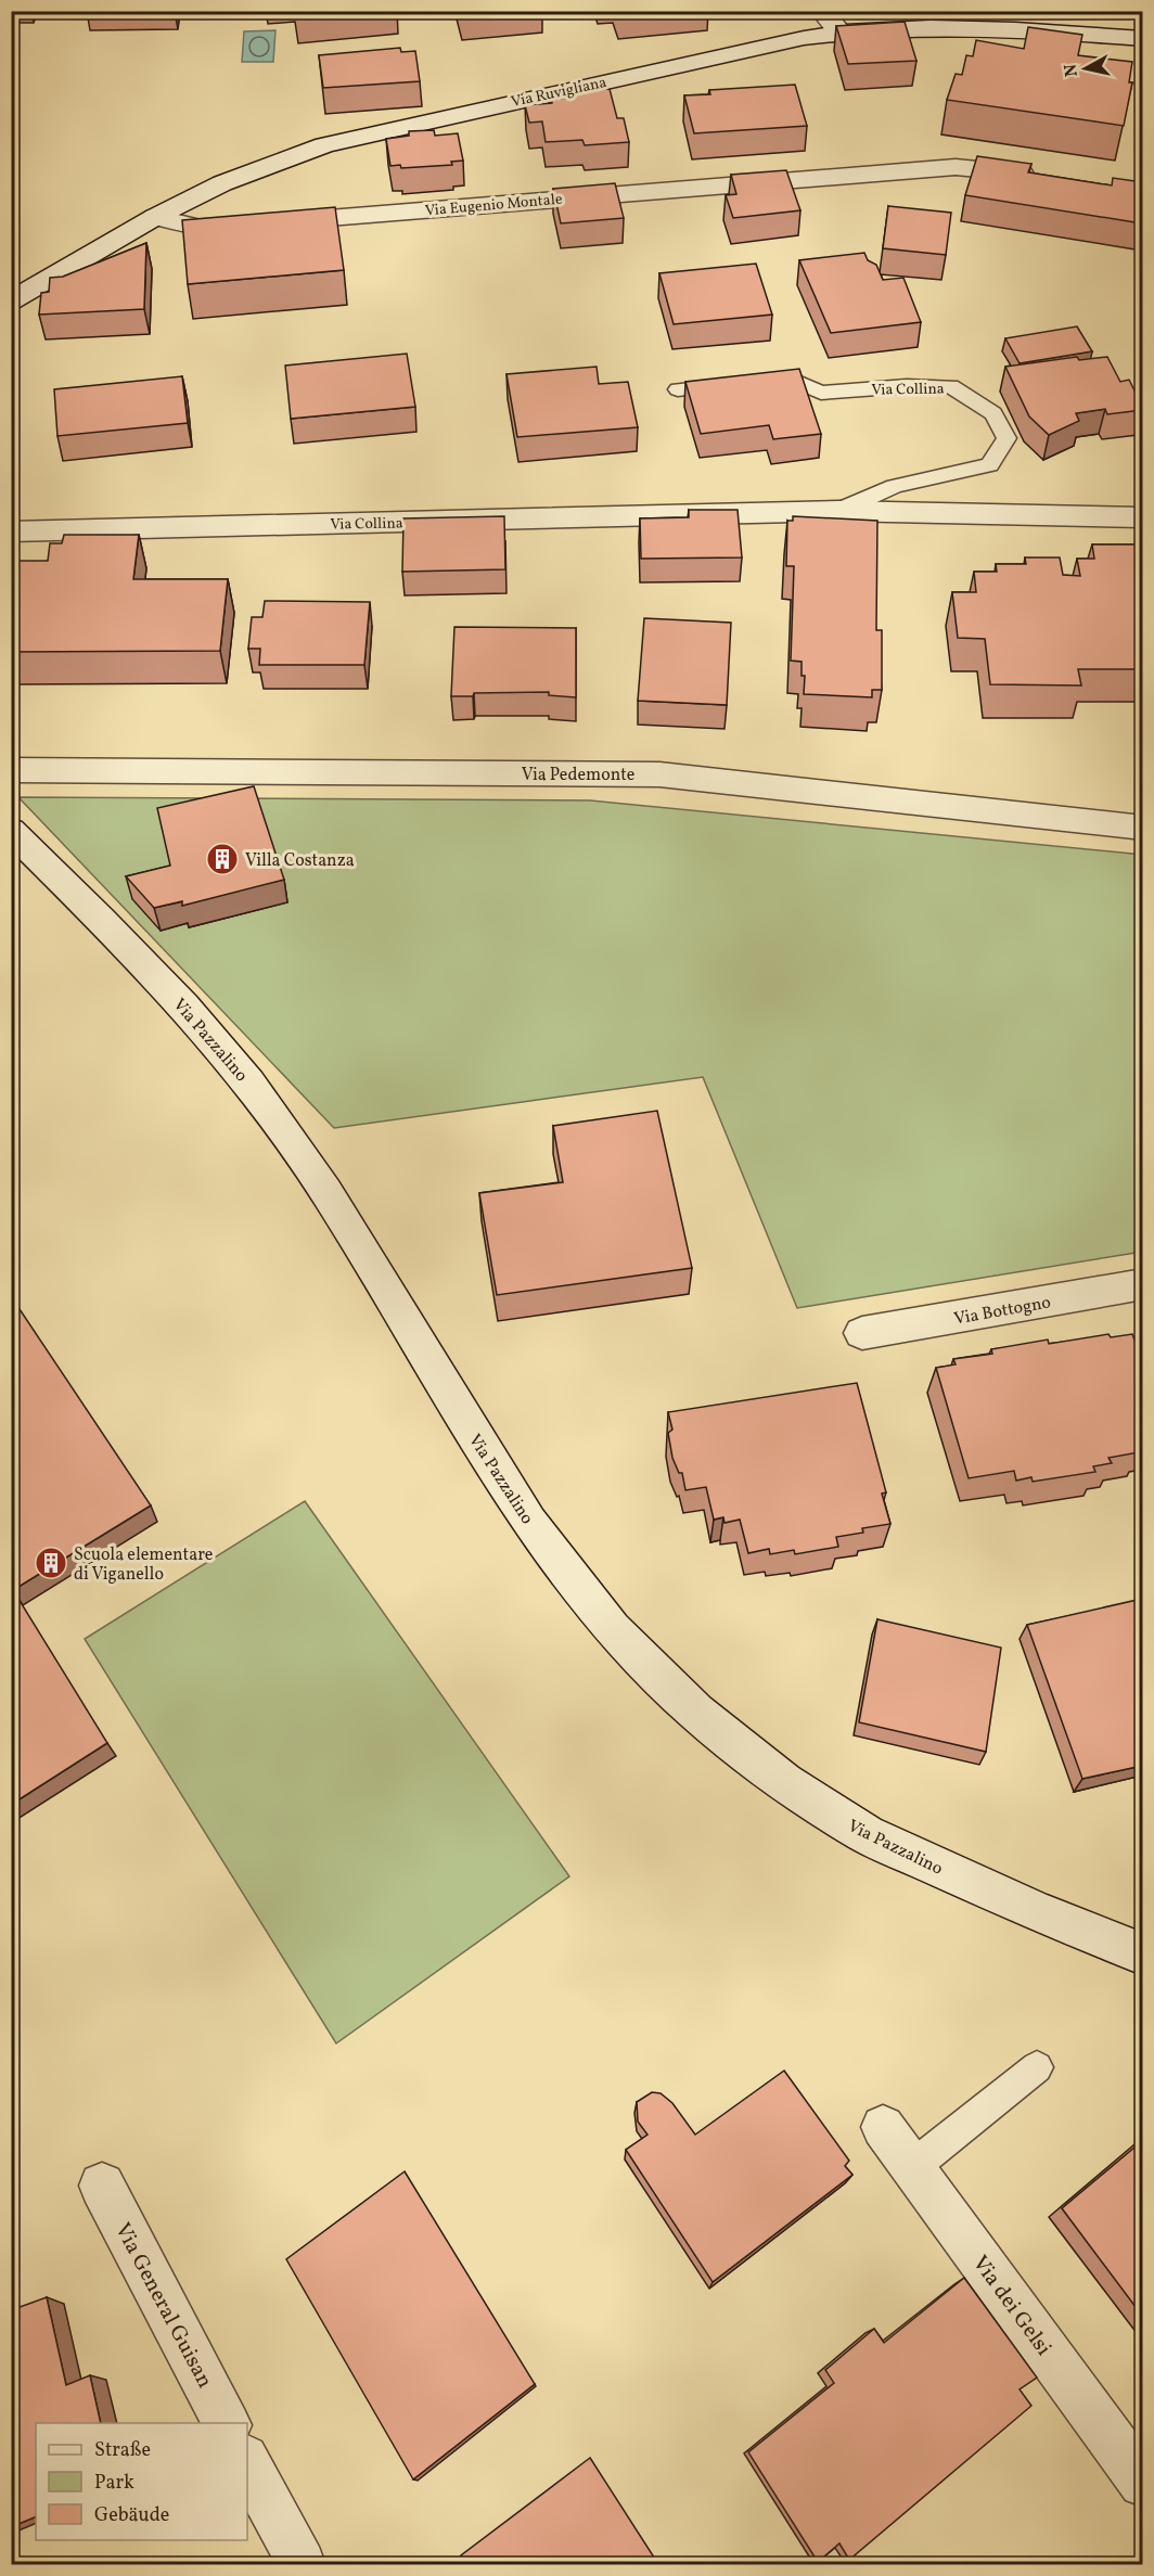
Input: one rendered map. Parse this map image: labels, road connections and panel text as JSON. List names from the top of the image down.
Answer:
{
  "streets": {
    "street": [
      "Via Ruvigliana",
      "Via Eugenio Montale",
      "Via Collina",
      "Via Pedemonte",
      "Via Pazzalino",
      "Via Bottogno",
      "Via General Guisan",
      "Via dei Gelsi"
    ]
  },
  "crossings": [
    ["Via Ruvigliana", "Via Eugenio Montale"]
  ],
  "places": {
    "building": ["Villa Costanza", "Scuola elementare di Viganello"]
  },
  "legend": ["Straße", "Park", "Gebäude"],
  "north": "left"
}
